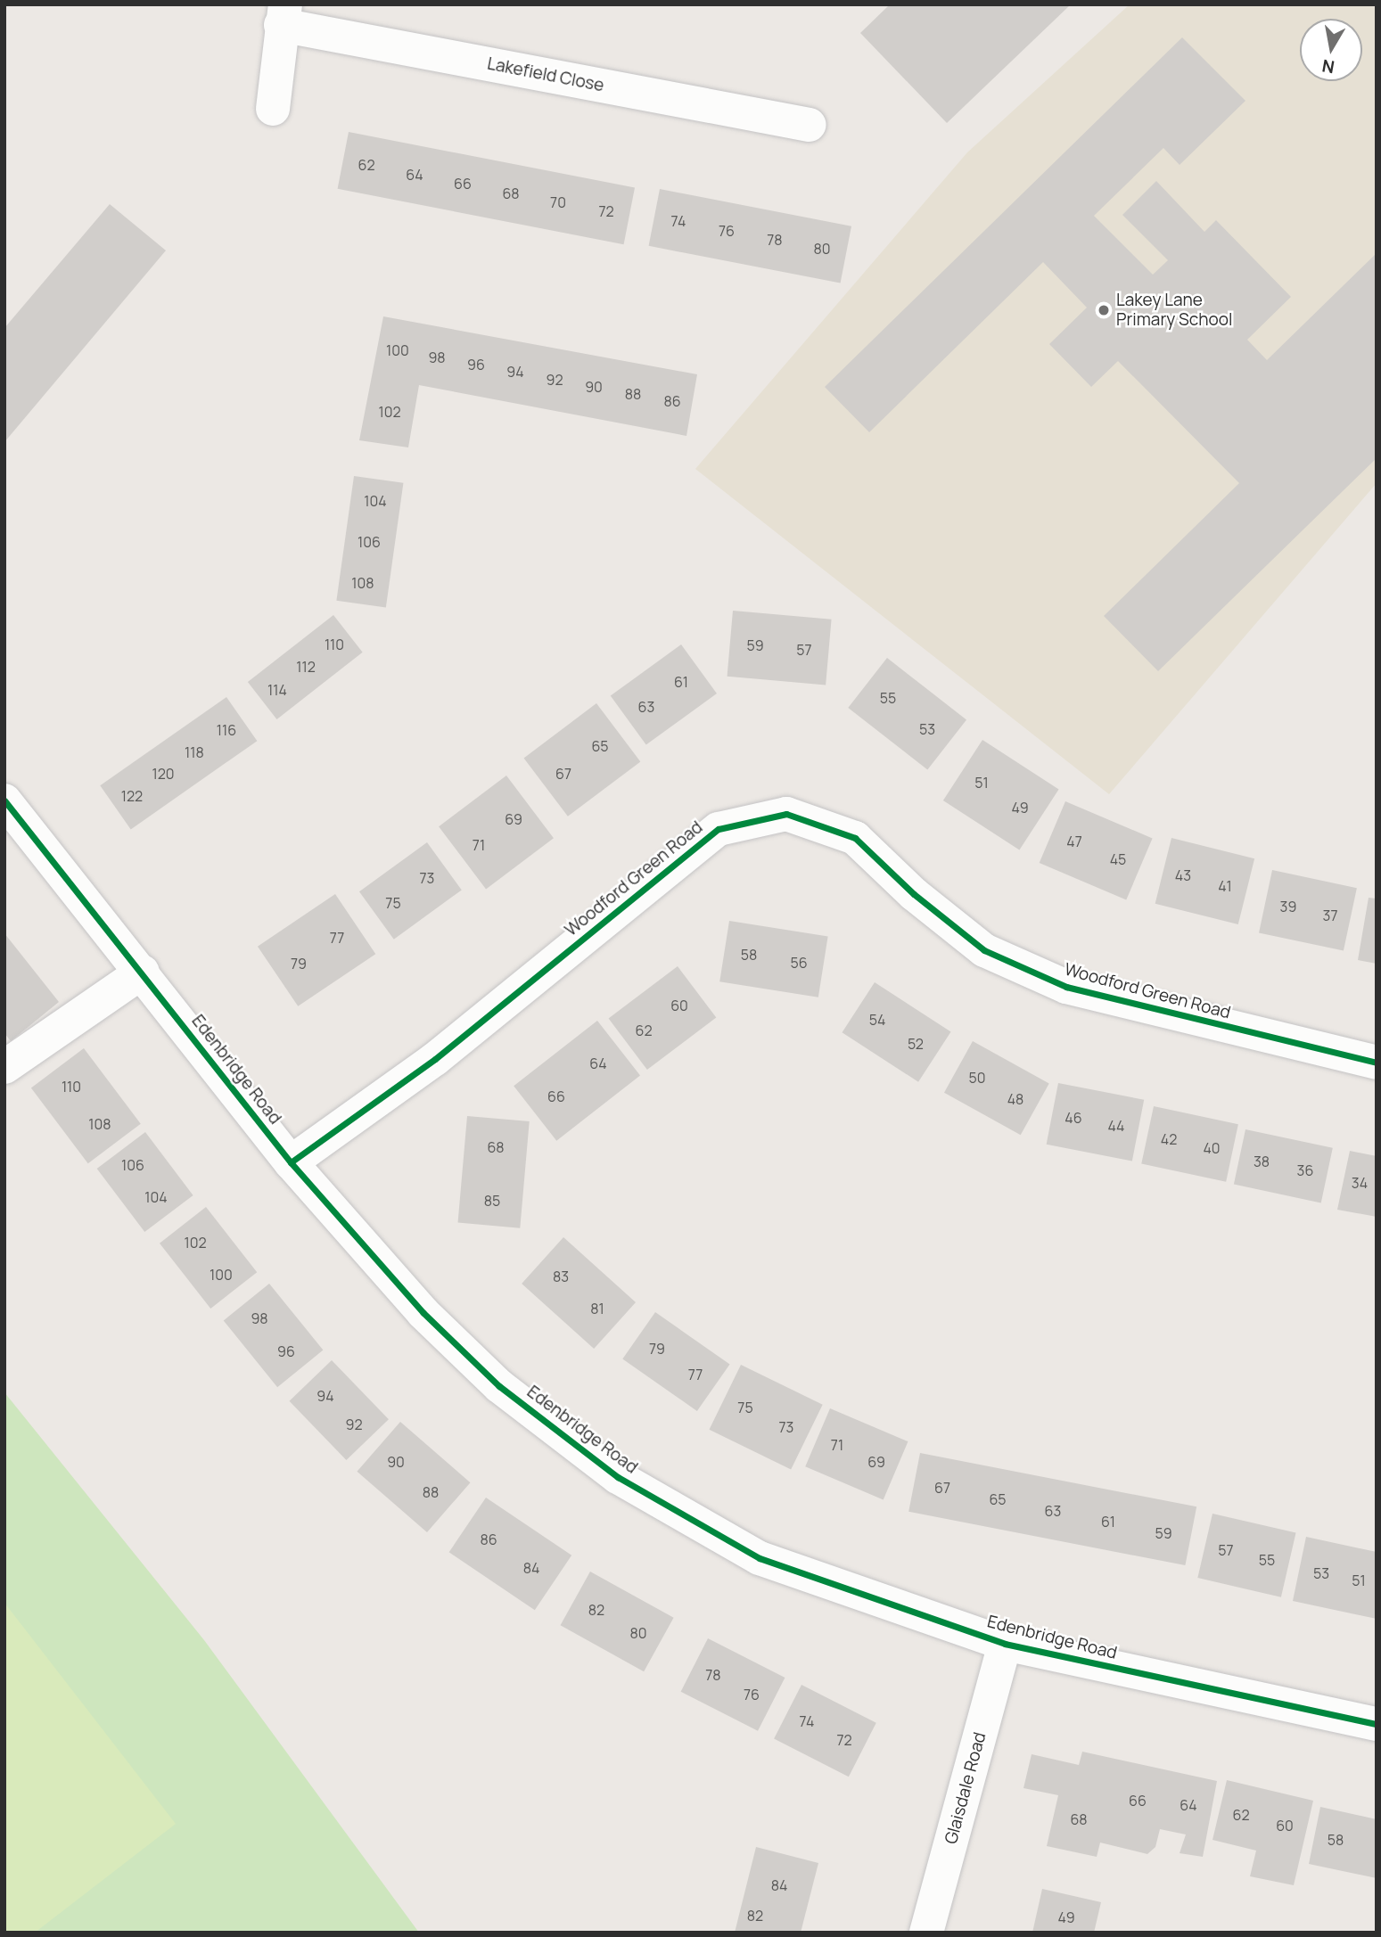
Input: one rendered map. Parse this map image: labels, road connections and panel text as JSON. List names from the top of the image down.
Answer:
{
  "streets": {
    "street": [
      "Lakefield Close",
      "Woodford Green Road",
      "Edenbridge Road",
      "Glaisdale Road"
    ]
  },
  "crossings": [
    ["Woodford Green Road", "Edenbridge Road"],
    ["Edenbridge Road", "Glaisdale Road"]
  ],
  "places": ["Lakey Lane Primary School"],
  "house_numbers": [
    "62",
    "64",
    "66",
    "68",
    "70",
    "72",
    "74",
    "76",
    "78",
    "80",
    "100",
    "98",
    "96",
    "94",
    "92",
    "90",
    "88",
    "86",
    "102",
    "104",
    "106",
    "108",
    "110",
    "59",
    "57",
    "112",
    "61",
    "114",
    "55",
    "63",
    "53",
    "116",
    "65",
    "118",
    "120",
    "67",
    "51",
    "122",
    "49",
    "69",
    "47",
    "71",
    "45",
    "43",
    "73",
    "41",
    "75",
    "39",
    "37",
    "77",
    "58",
    "56",
    "79",
    "60",
    "54",
    "62",
    "52",
    "64",
    "50",
    "110",
    "66",
    "48",
    "46",
    "108",
    "44",
    "42",
    "68",
    "40",
    "38",
    "106",
    "36",
    "34",
    "104",
    "85",
    "102",
    "100",
    "83",
    "81",
    "98",
    "79",
    "96",
    "77",
    "94",
    "75",
    "92",
    "73",
    "71",
    "90",
    "69",
    "67",
    "88",
    "65",
    "63",
    "61",
    "59",
    "86",
    "57",
    "55",
    "84",
    "53",
    "51",
    "82",
    "80",
    "78",
    "76",
    "74",
    "72",
    "66",
    "64",
    "62",
    "68",
    "60",
    "58",
    "84",
    "82",
    "49"
  ],
  "north": "bottom"
}
